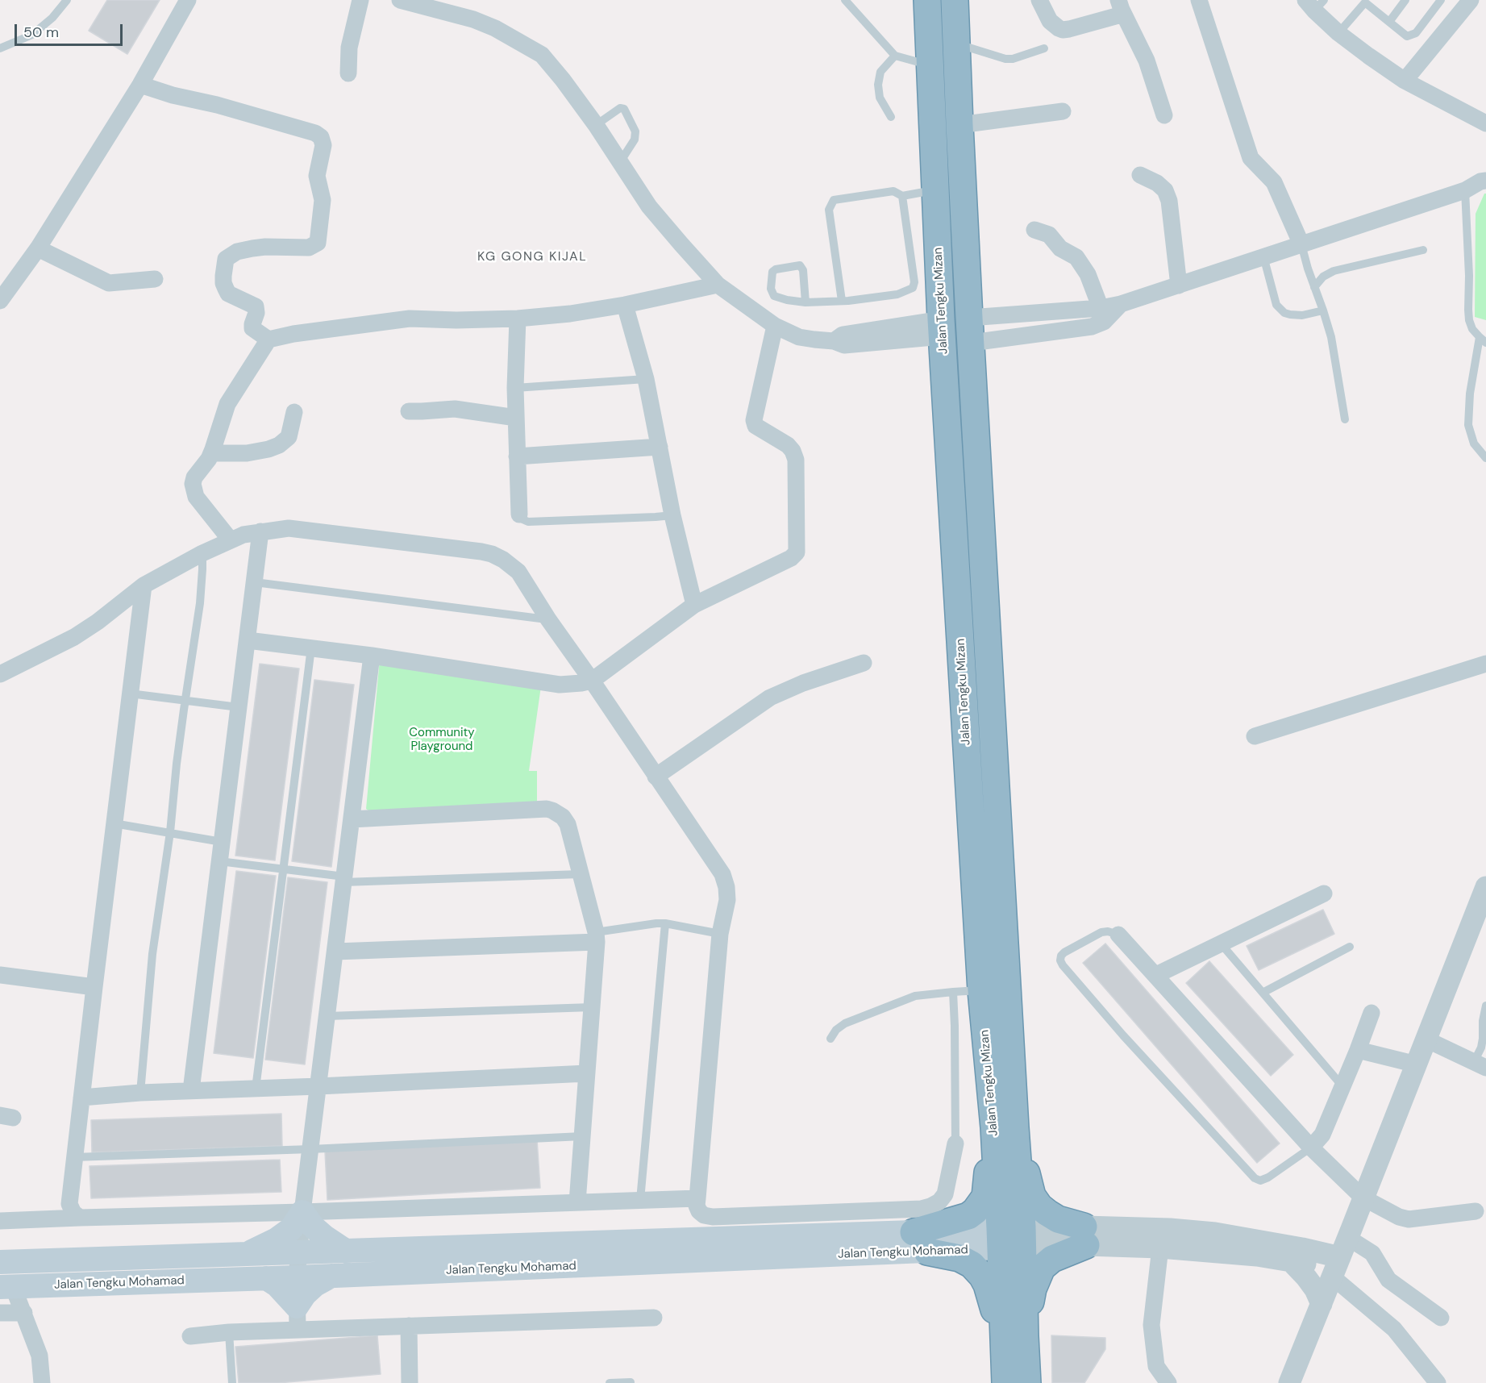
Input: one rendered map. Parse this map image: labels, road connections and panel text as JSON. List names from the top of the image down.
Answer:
{
  "streets": {
    "highway": ["Jalan Tengku Mizan"],
    "main road": ["Jalan Tengku Mohamad"]
  },
  "crossings": [
    ["Jalan Tengku Mizan", "Jalan Tengku Mohamad"]
  ],
  "districts": ["KG GONG KIJAL"],
  "parks": ["Community Playground"],
  "scale_bar": "50 m"
}
